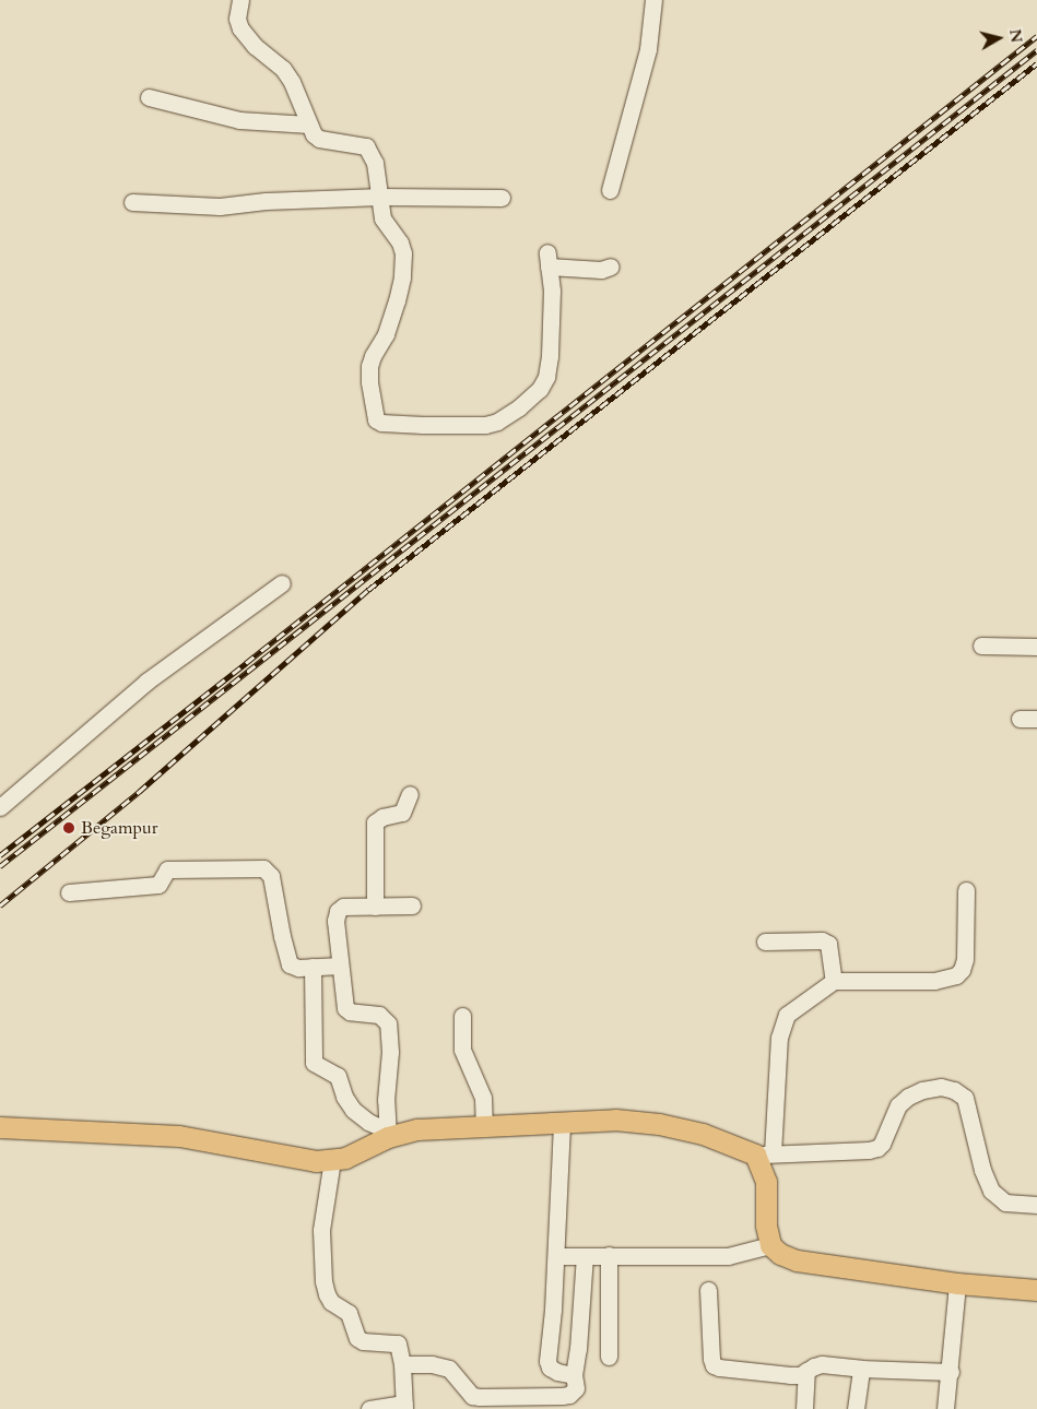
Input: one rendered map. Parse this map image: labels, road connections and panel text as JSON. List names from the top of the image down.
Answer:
{
  "places": ["Begampur"],
  "north": "right"
}
